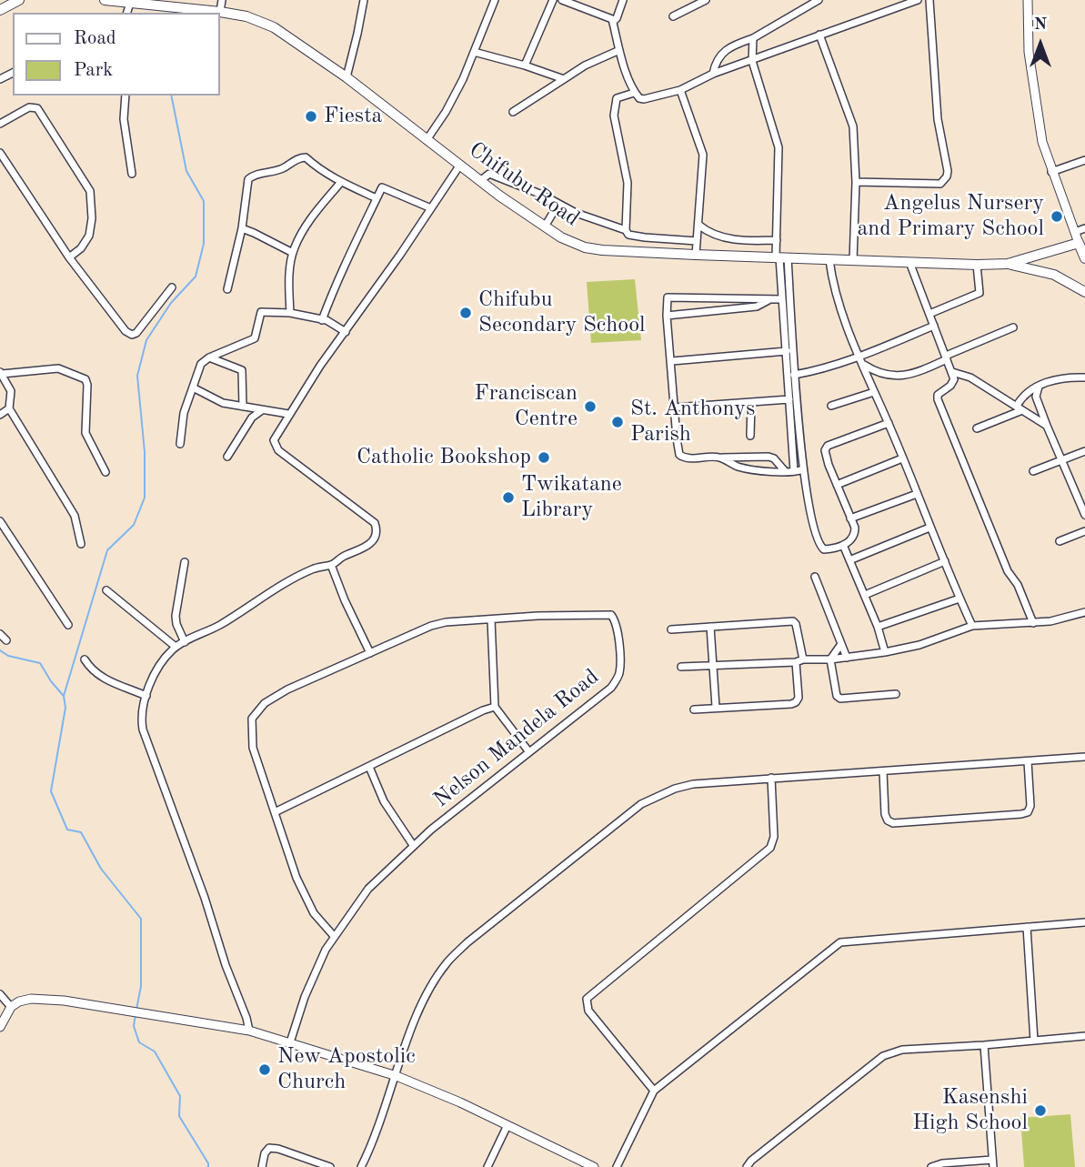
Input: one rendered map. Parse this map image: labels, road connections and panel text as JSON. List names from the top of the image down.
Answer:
{
  "streets": {
    "main road": ["Chifubu Road"],
    "street": ["Nelson Mandela Road"]
  },
  "places": [
    "Fiesta",
    "Angelus Nursery and Primary School",
    "Chifubu Secondary School",
    "Franciscan Centre",
    "St. Anthonys Parish",
    "Catholic Bookshop",
    "Twikatane Library",
    "New Apostolic Church",
    "Kasenshi High School"
  ],
  "legend": ["Road", "Park"],
  "north": "top"
}
